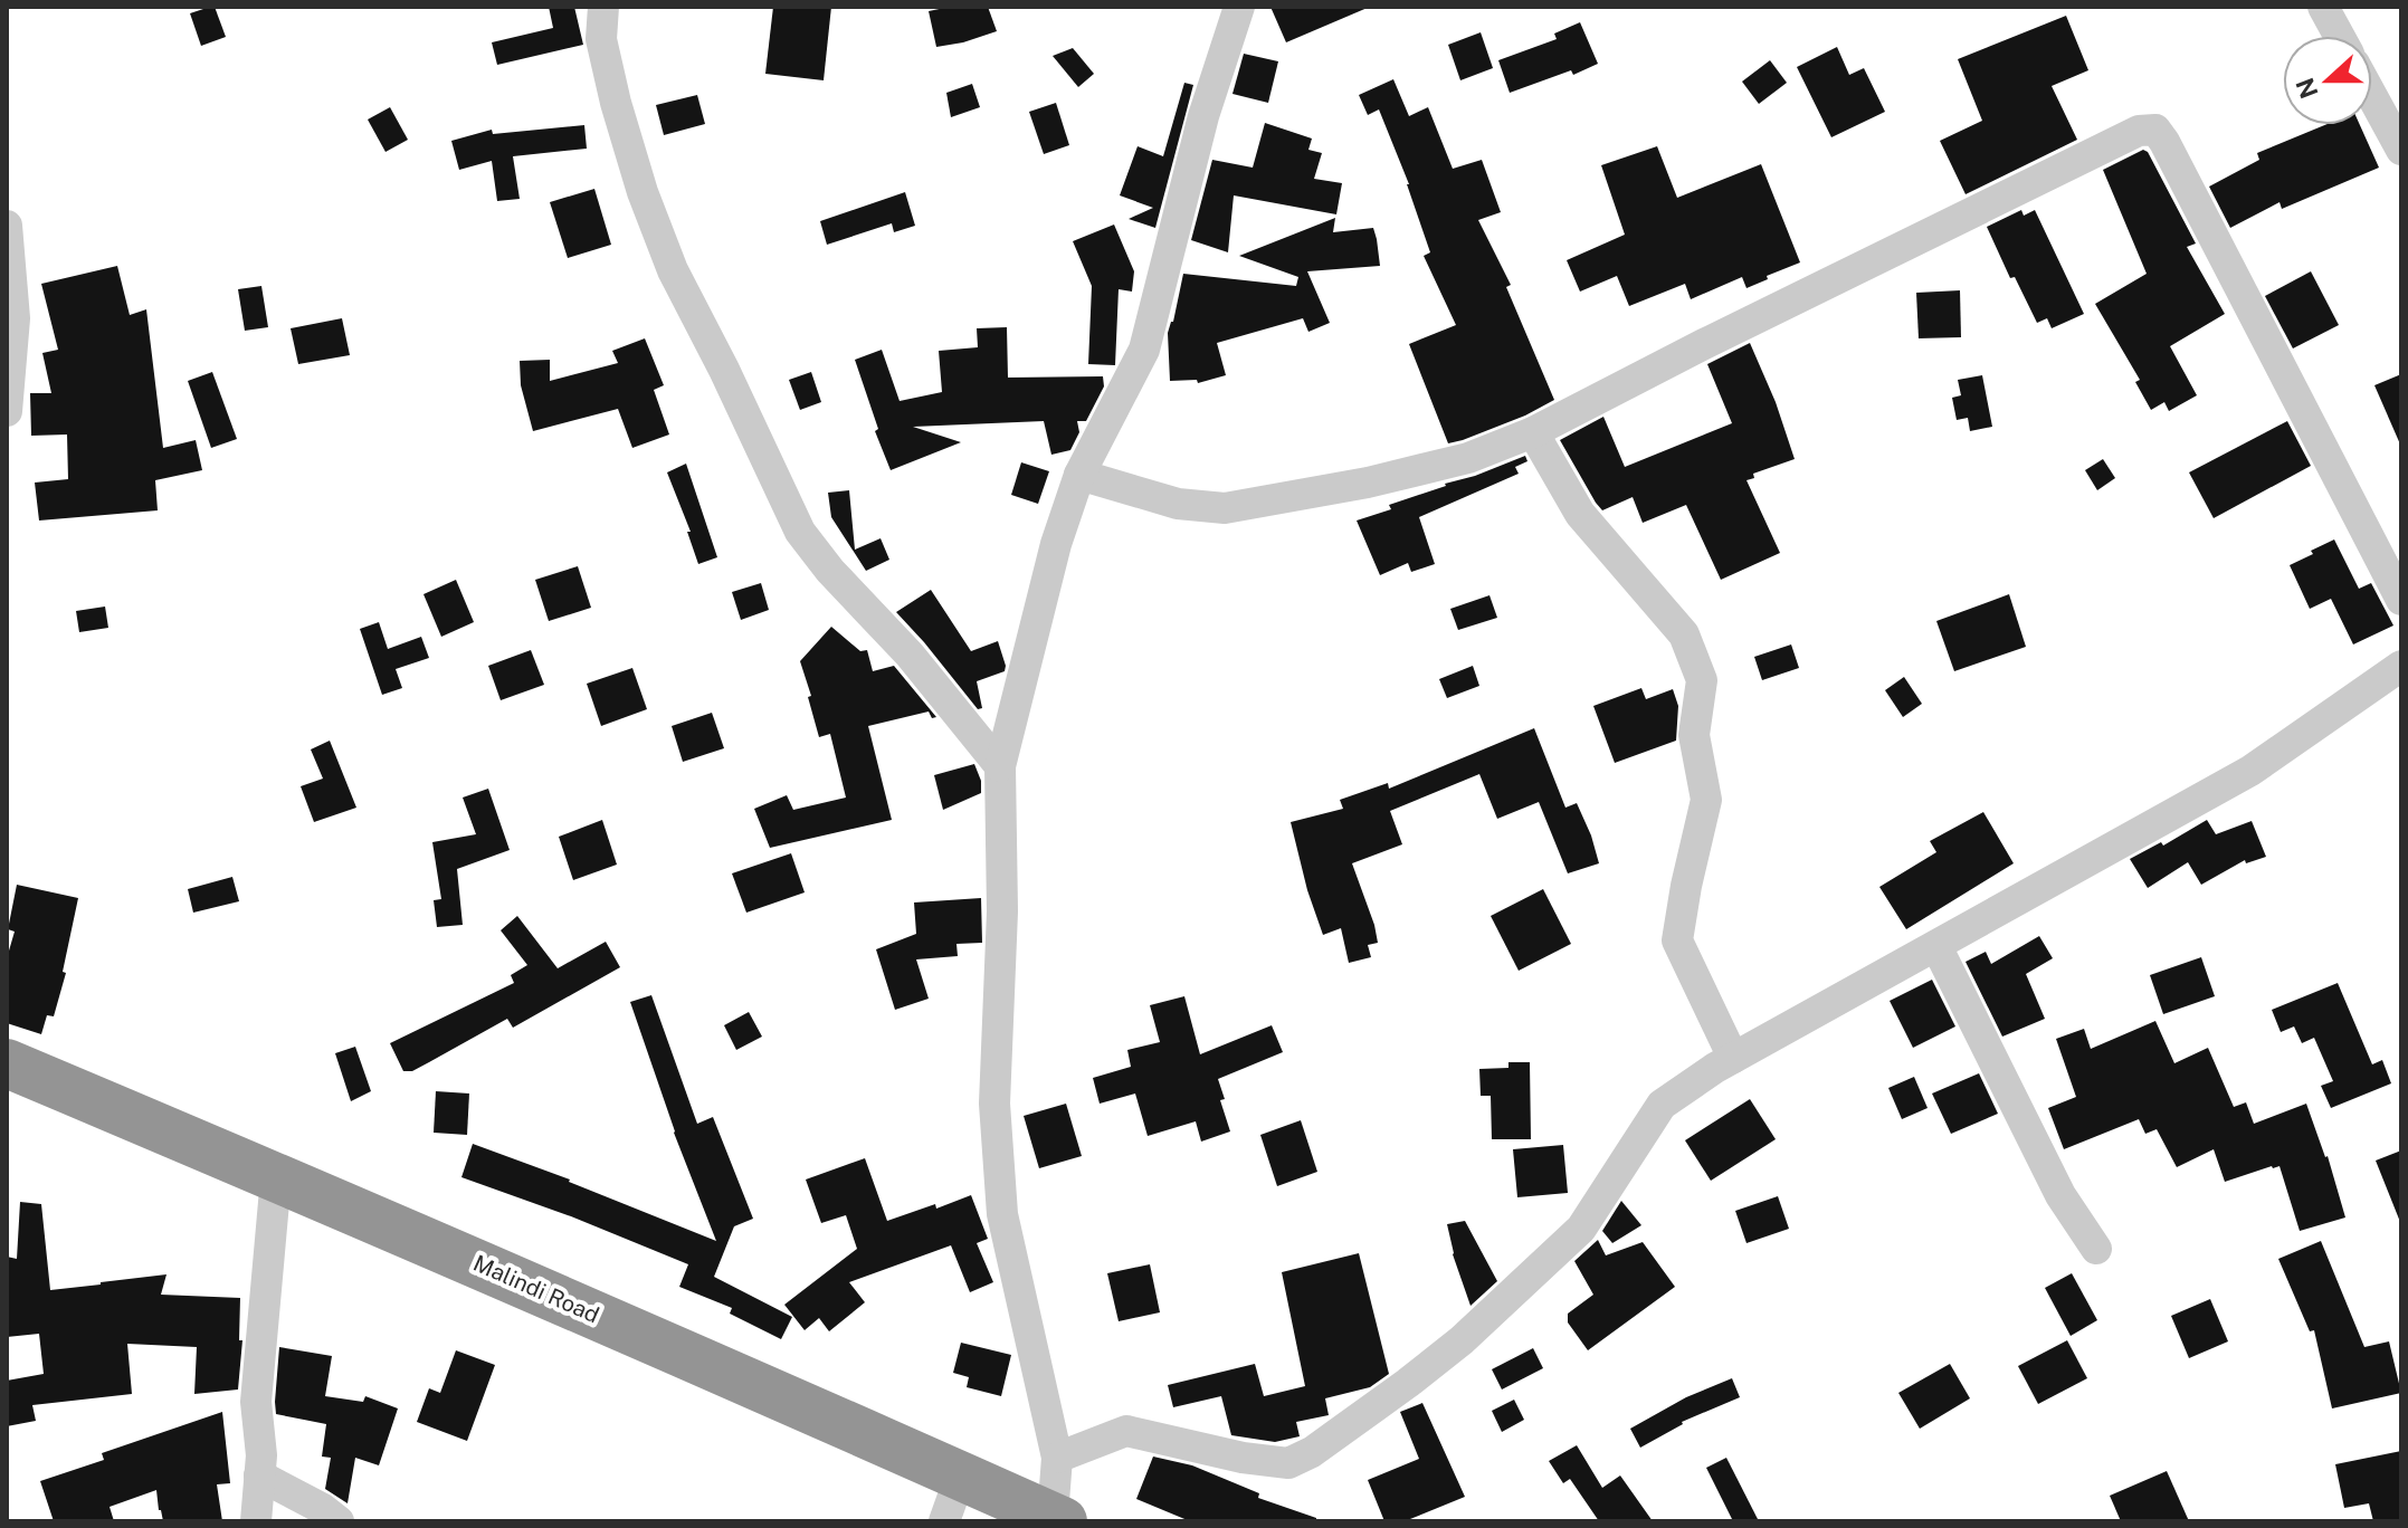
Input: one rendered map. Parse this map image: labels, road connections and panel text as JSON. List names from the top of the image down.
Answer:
{
  "streets": {
    "highway": ["Malindi Road"]
  },
  "north": "left"
}
